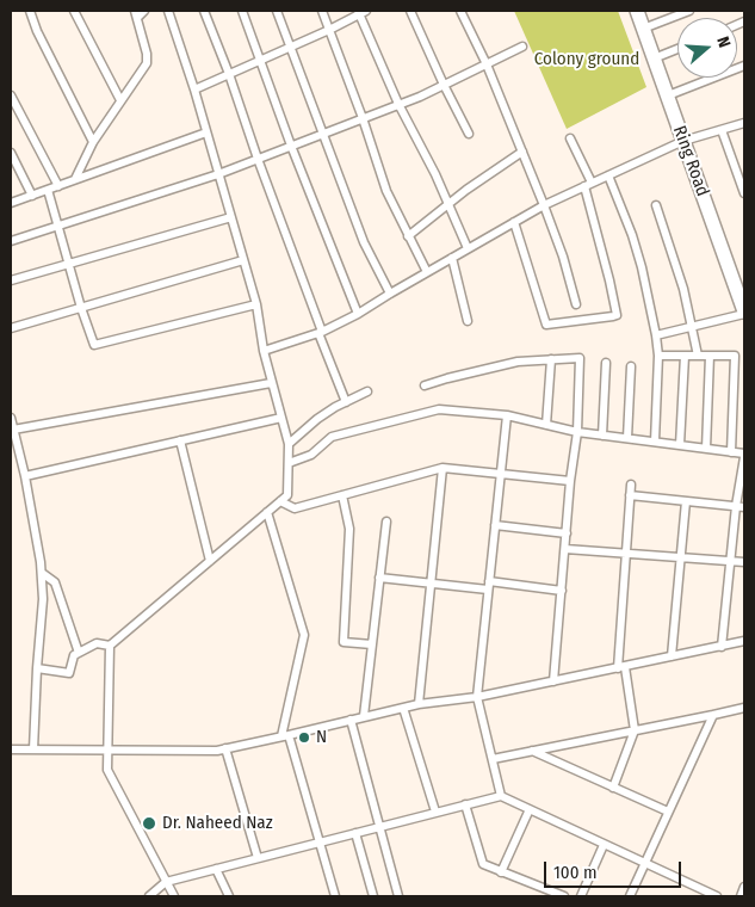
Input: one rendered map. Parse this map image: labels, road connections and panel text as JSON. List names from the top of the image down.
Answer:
{
  "streets": {
    "highway": ["Ring Road"]
  },
  "parks": ["Colony ground"],
  "places": ["N", "Dr. Naheed Naz"],
  "scale_bar": "100 m",
  "north": "right"
}
